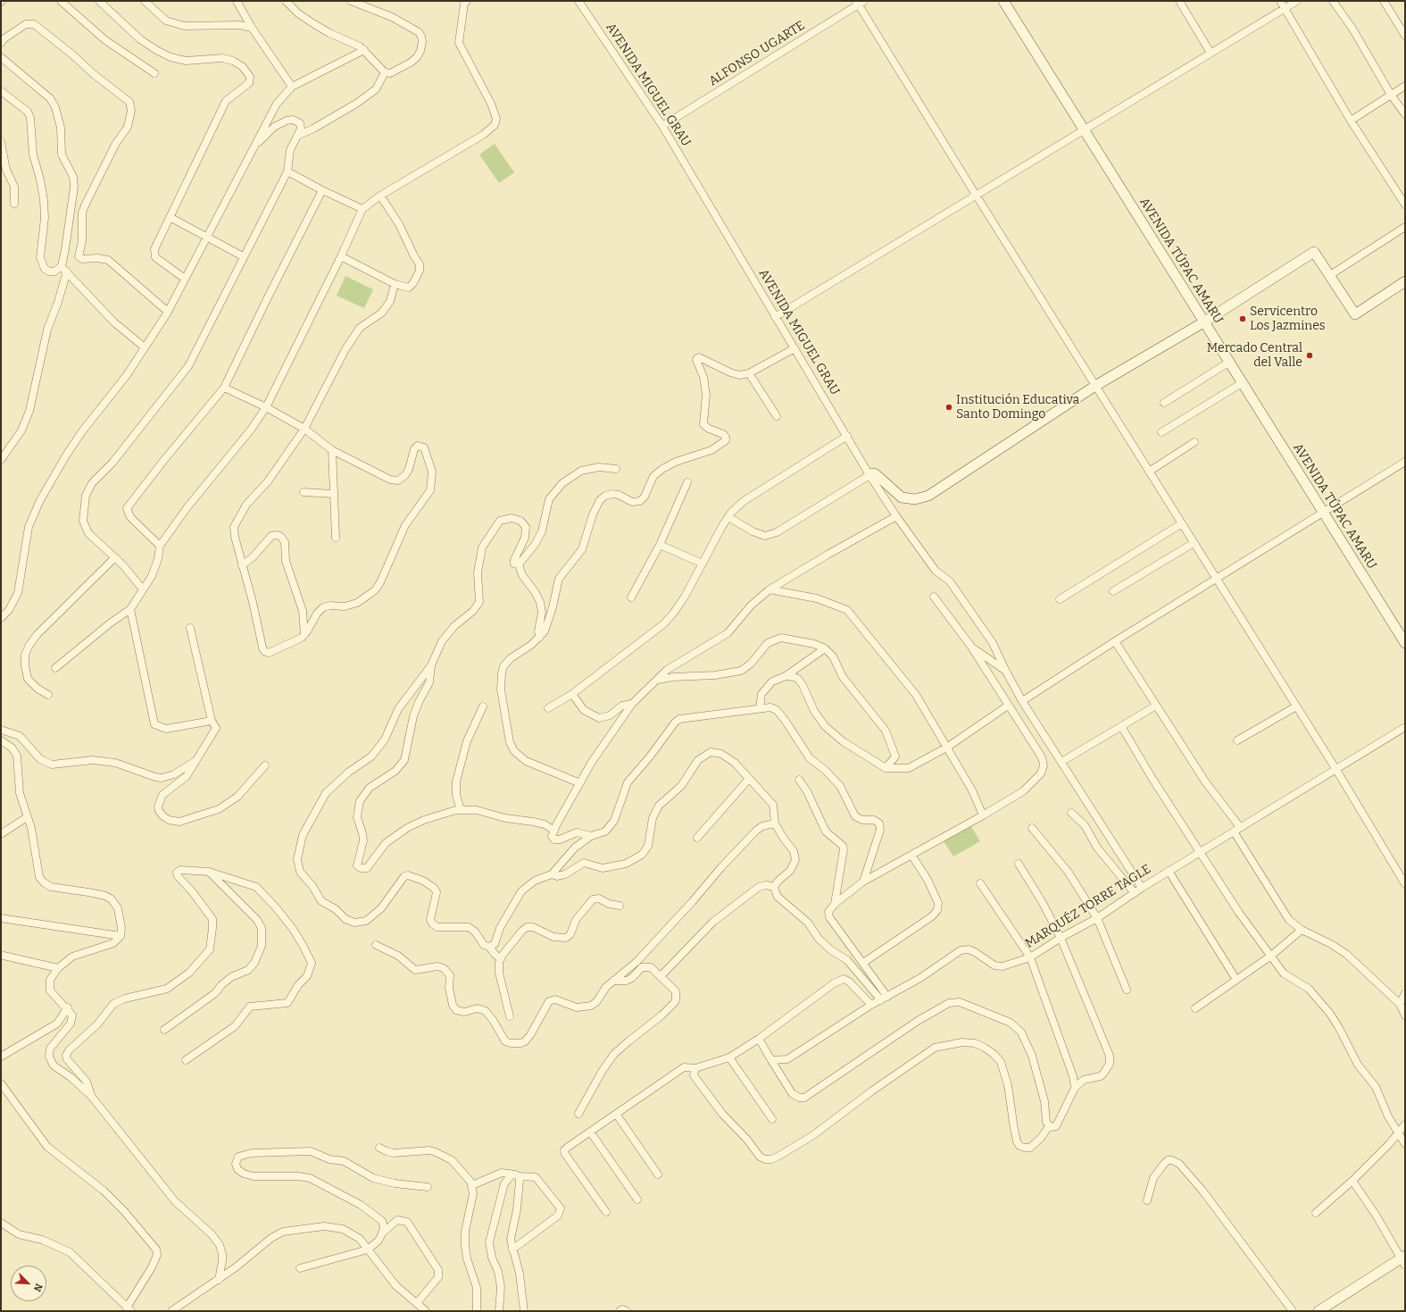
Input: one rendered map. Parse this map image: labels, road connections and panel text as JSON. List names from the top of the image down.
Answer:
{
  "streets": {
    "street": [
      "ALFONSO UGARTE",
      "AVENIDA MIGUEL GRAU",
      "AVENIDA TÚPAC AMARU",
      "MARQUÉZ TORRE TAGLE"
    ]
  },
  "crossings": [
    ["ALFONSO UGARTE", "AVENIDA MIGUEL GRAU"],
    ["AVENIDA MIGUEL GRAU", "MARQUÉZ TORRE TAGLE"]
  ],
  "places": ["Servicentro Los Jazmines", "Mercado Central del Valle", "Institución Educativa Santo Domingo"],
  "north": "bottom right"
}
